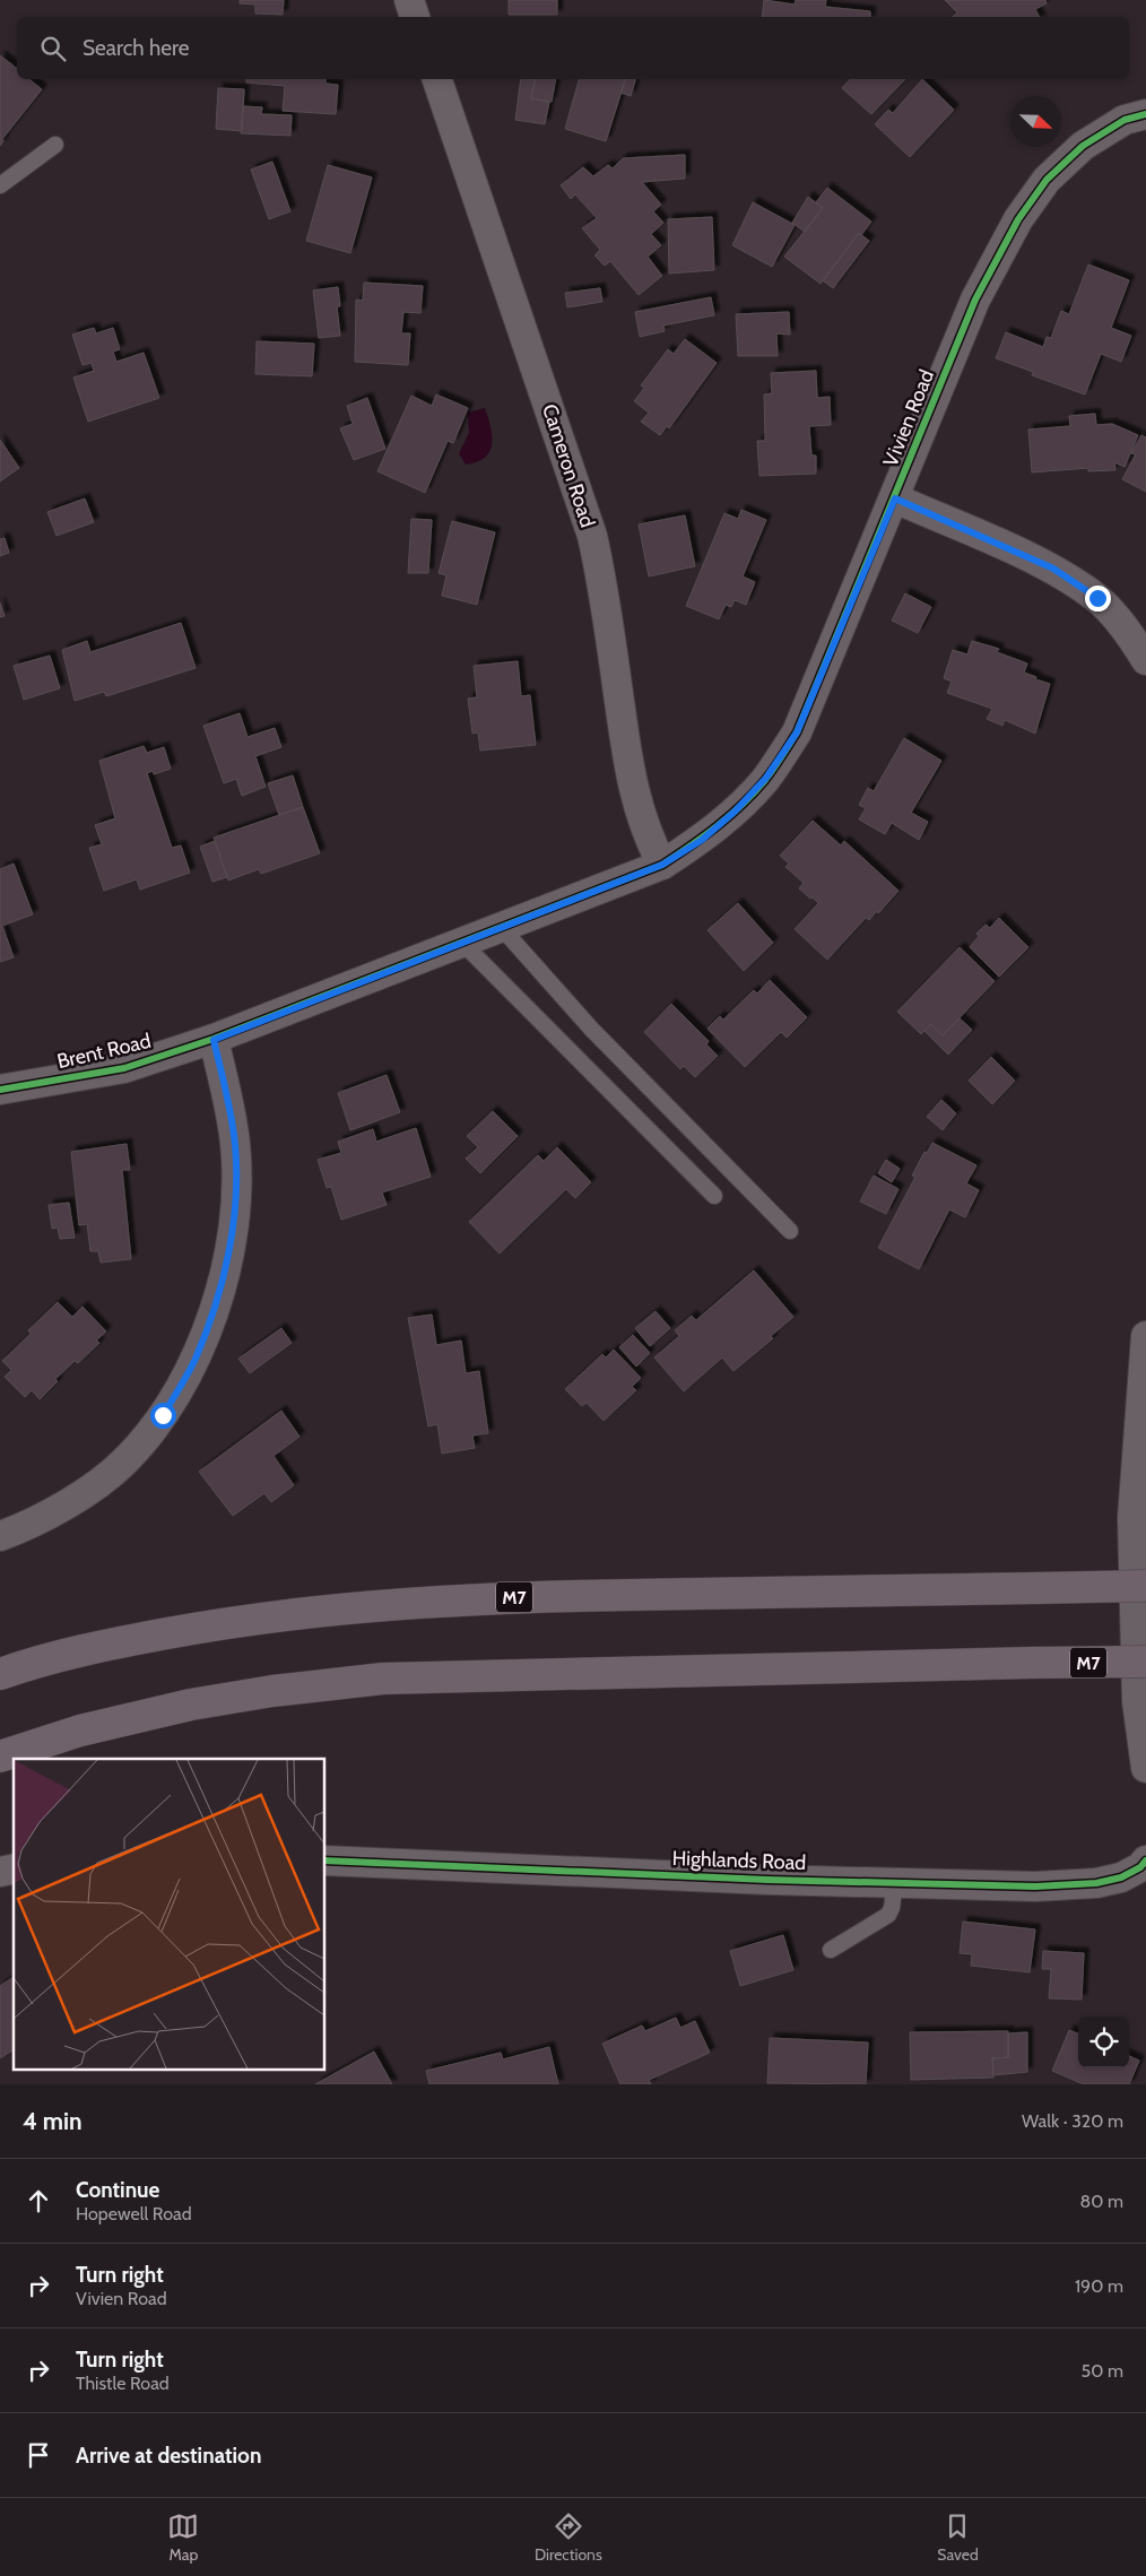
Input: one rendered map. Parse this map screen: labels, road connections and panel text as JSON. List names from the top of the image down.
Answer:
{
  "streets": {
    "highway": ["M7"],
    "street": [
      "Vivien Road",
      "Cameron Road",
      "Brent Road",
      "Highlands Road"
    ]
  },
  "crossings": [
    ["Vivien Road", "Cameron Road"],
    ["Vivien Road", "Brent Road"]
  ],
  "north": "bottom right",
  "page": {
    "search": "Search here",
    "heading": ["4 min", "Walk · 320 m"],
    "list": [
      ["Continue", "Hopewell Road", "80 m"],
      ["Turn right", "Vivien Road", "190 m"],
      ["Turn right", "Thistle Road", "50 m"],
      "Arrive at destination"
    ],
    "nav": ["Map", "Directions", "Saved"]
  }
}
